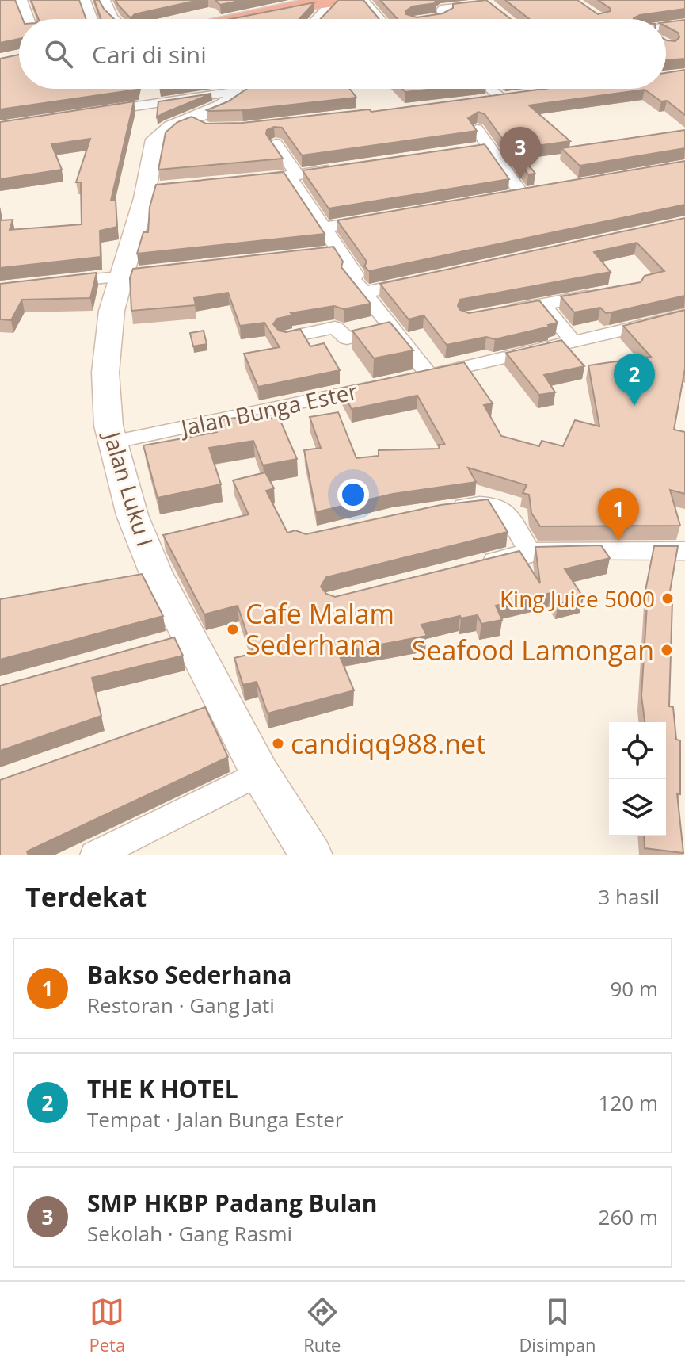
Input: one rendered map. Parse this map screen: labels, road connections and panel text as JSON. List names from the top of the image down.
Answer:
{
  "streets": {
    "street": ["Jalan Bunga Ester", "Jalan Luku I"]
  },
  "crossings": [
    ["Jalan Bunga Ester", "Jalan Luku I"]
  ],
  "places": [
    "King Juice 5000",
    "Cafe Malam Sederhana",
    "Seafood Lamongan",
    "candiqq988.net"
  ],
  "page": {
    "search": "Cari di sini",
    "pins": ["3", "2", "1"],
    "heading": ["Terdekat", "3 hasil"],
    "list": [
      {
        "mark": "1",
        "name": "Bakso Sederhana",
        "note": "Restoran · Gang Jati",
        "value": "90 m"
      },
      {
        "mark": "2",
        "name": "THE K HOTEL",
        "note": "Tempat · Jalan Bunga Ester",
        "value": "120 m"
      },
      {
        "mark": "3",
        "name": "SMP HKBP Padang Bulan",
        "note": "Sekolah · Gang Rasmi",
        "value": "260 m"
      }
    ],
    "nav": ["Peta", "Rute", "Disimpan"]
  }
}
